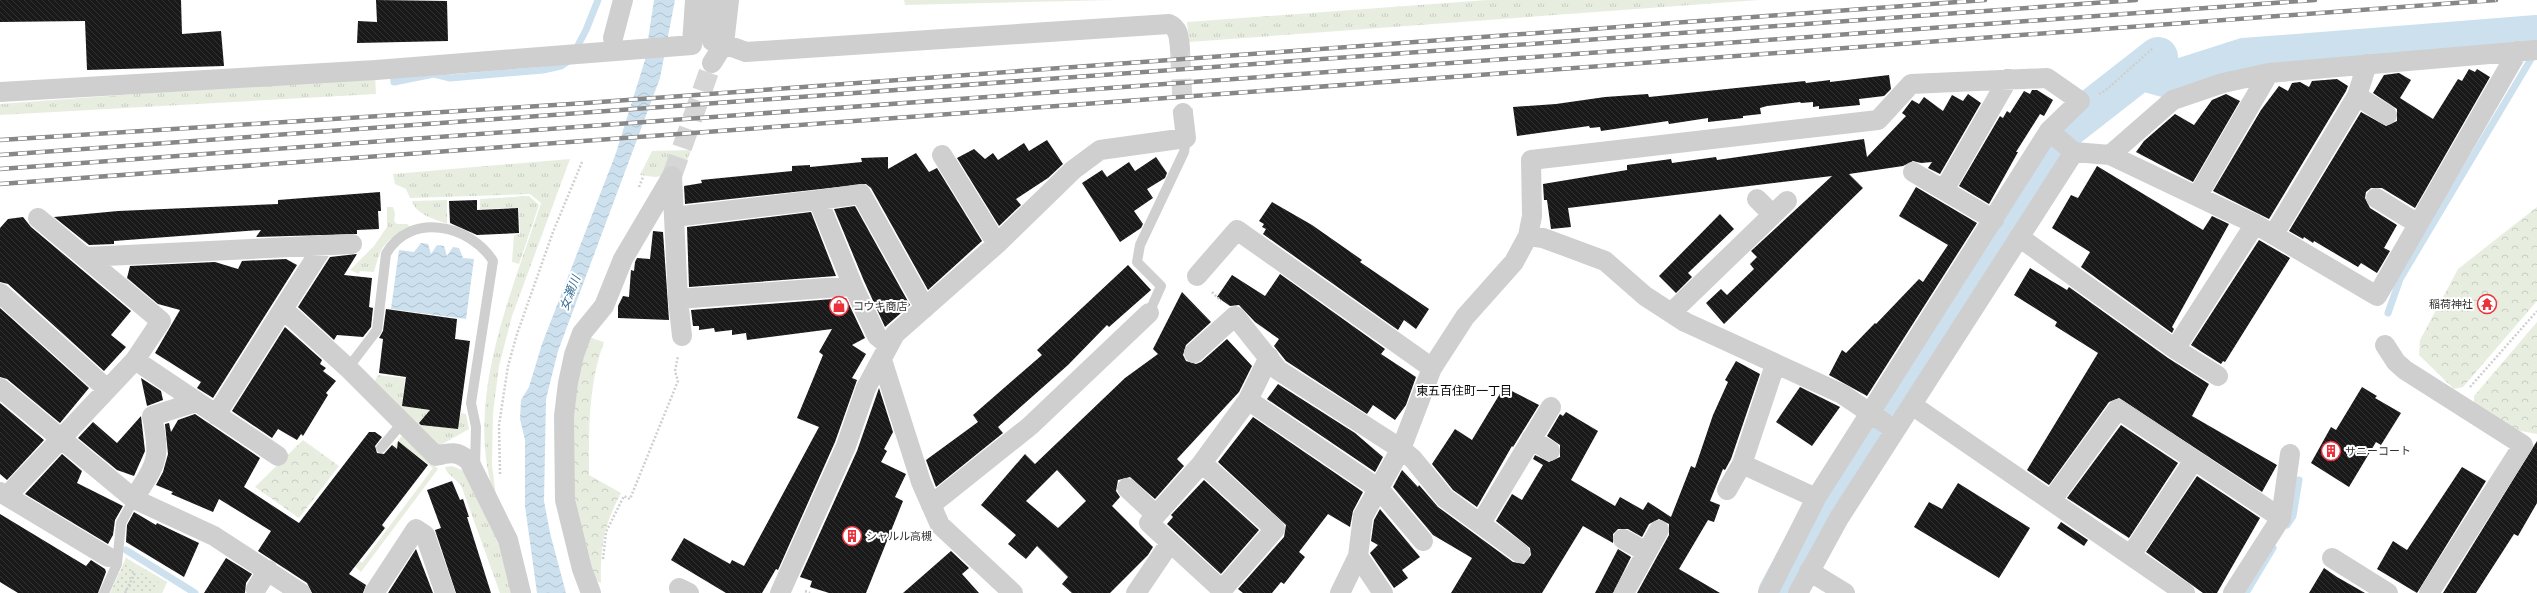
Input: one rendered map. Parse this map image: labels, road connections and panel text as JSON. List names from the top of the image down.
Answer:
{
  "districts": ["東五百住町一丁目"],
  "water": ["女瀬川"],
  "places": {
    "temple": ["稲荷神社"],
    "shop": ["コウキ商店"],
    "building": ["サニーコート", "シャルル高槻"]
  }
}
